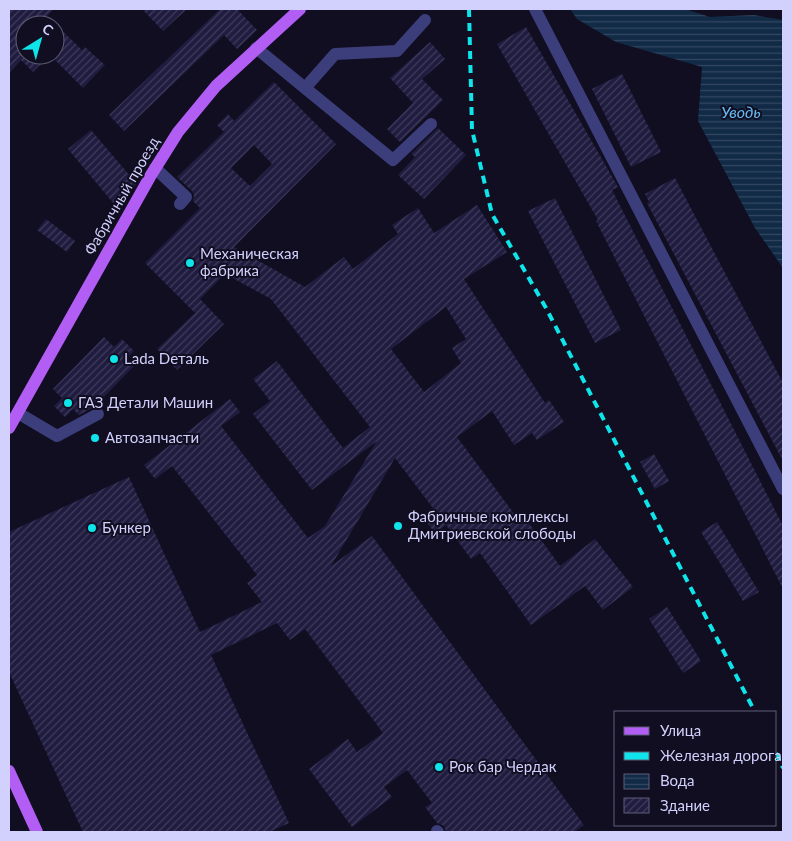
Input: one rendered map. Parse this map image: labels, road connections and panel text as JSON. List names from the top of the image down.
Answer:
{
  "streets": {
    "main road": ["Фабричный проезд"]
  },
  "water": ["Уводь"],
  "places": [
    "Механическая фабрика",
    "Lada Dеталь",
    "ГАЗ Детали Машин",
    "Автозапчасти",
    "Фабричные комплексы Дмитриевской слободы",
    "Бункер",
    "Рок бар Чердак"
  ],
  "legend": [
    "Улица",
    "Железная дорога",
    "Вода",
    "Здание"
  ],
  "north": "top right"
}
